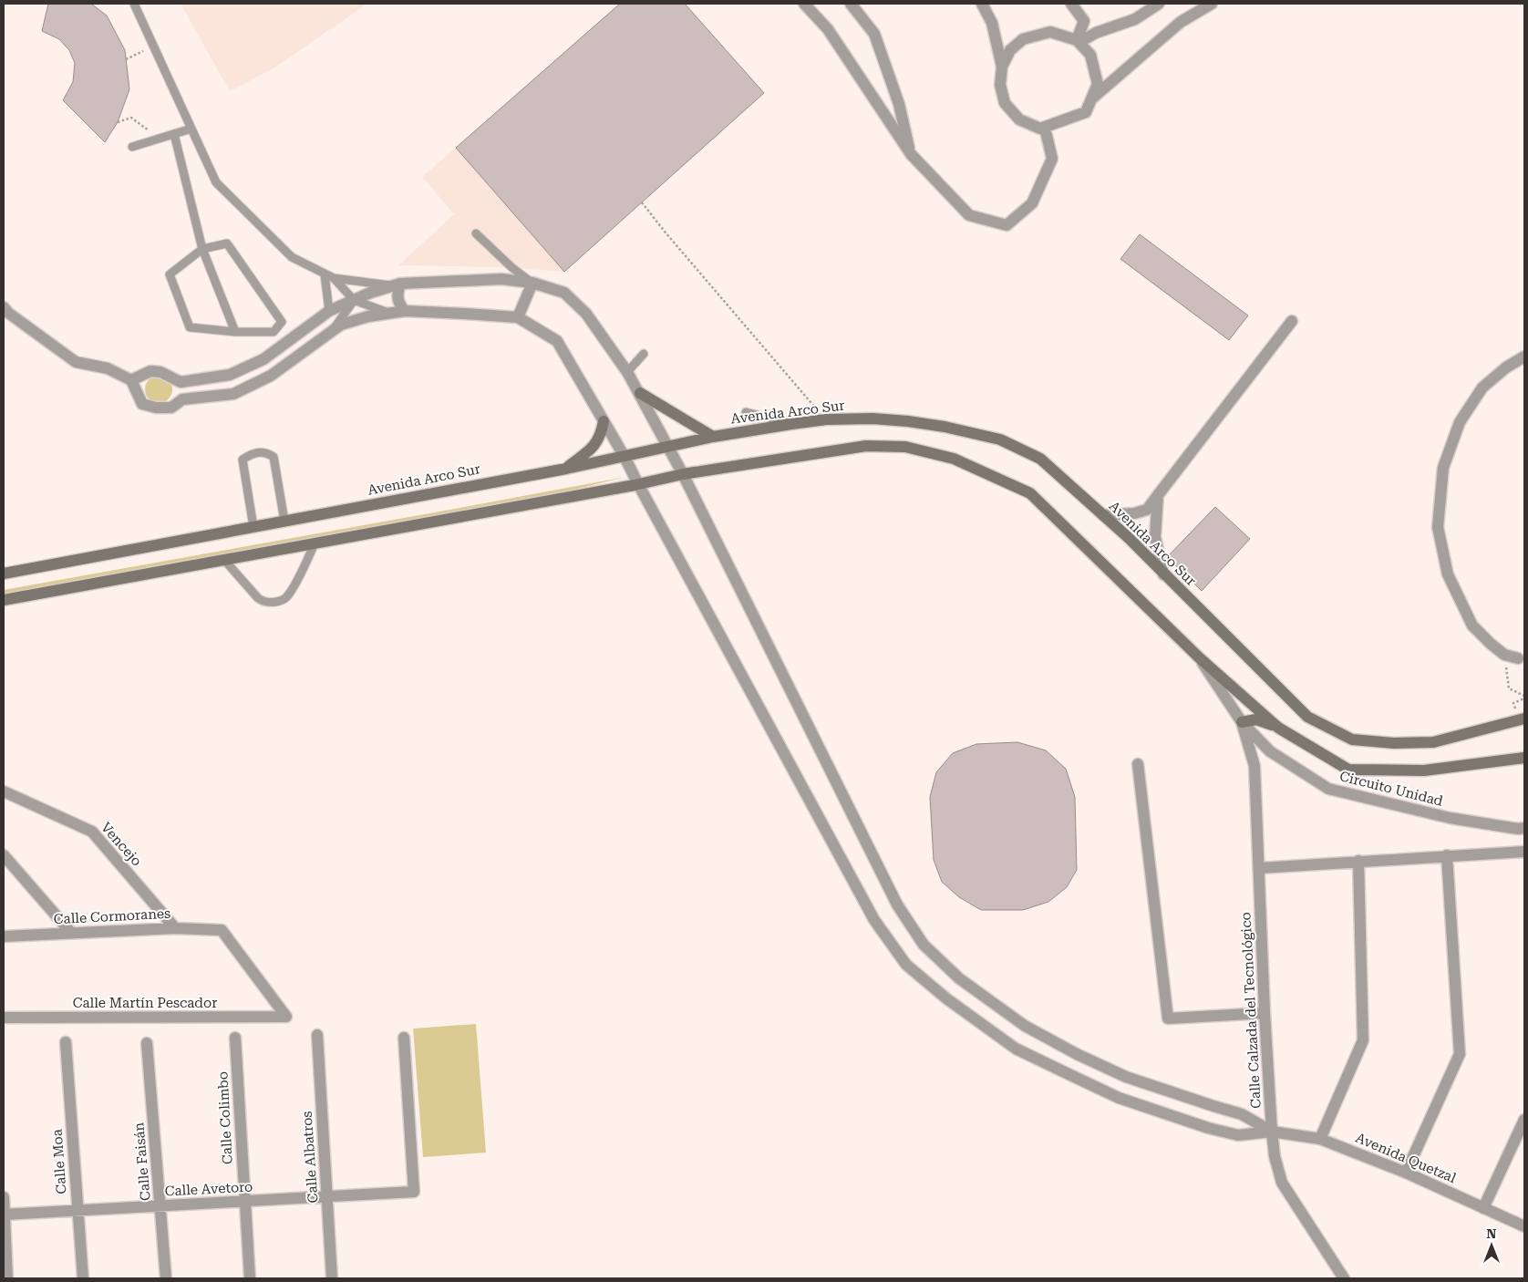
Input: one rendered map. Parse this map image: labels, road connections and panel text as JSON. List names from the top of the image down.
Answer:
{
  "streets": {
    "main road": ["Avenida Arco Sur"],
    "street": [
      "Circuito Unidad",
      "Vencejo",
      "Calle Cormoranes",
      "Calle Martín Pescador",
      "Calle Calzada del Tecnológico",
      "Calle Colimbo",
      "Calle Albatros",
      "Avenida Quetzal",
      "Calle Moa",
      "Calle Faisán",
      "Calle Avetoro"
    ]
  },
  "crossings": [
    ["Circuito Unidad", "Calle Calzada del Tecnológico"],
    ["Vencejo", "Calle Cormoranes"],
    ["Calle Cormoranes", "Calle Martín Pescador"],
    ["Calle Calzada del Tecnológico", "Avenida Quetzal"],
    ["Calle Colimbo", "Calle Avetoro"],
    ["Calle Albatros", "Calle Avetoro"],
    ["Calle Moa", "Calle Avetoro"],
    ["Calle Faisán", "Calle Avetoro"]
  ],
  "north": "top"
}
